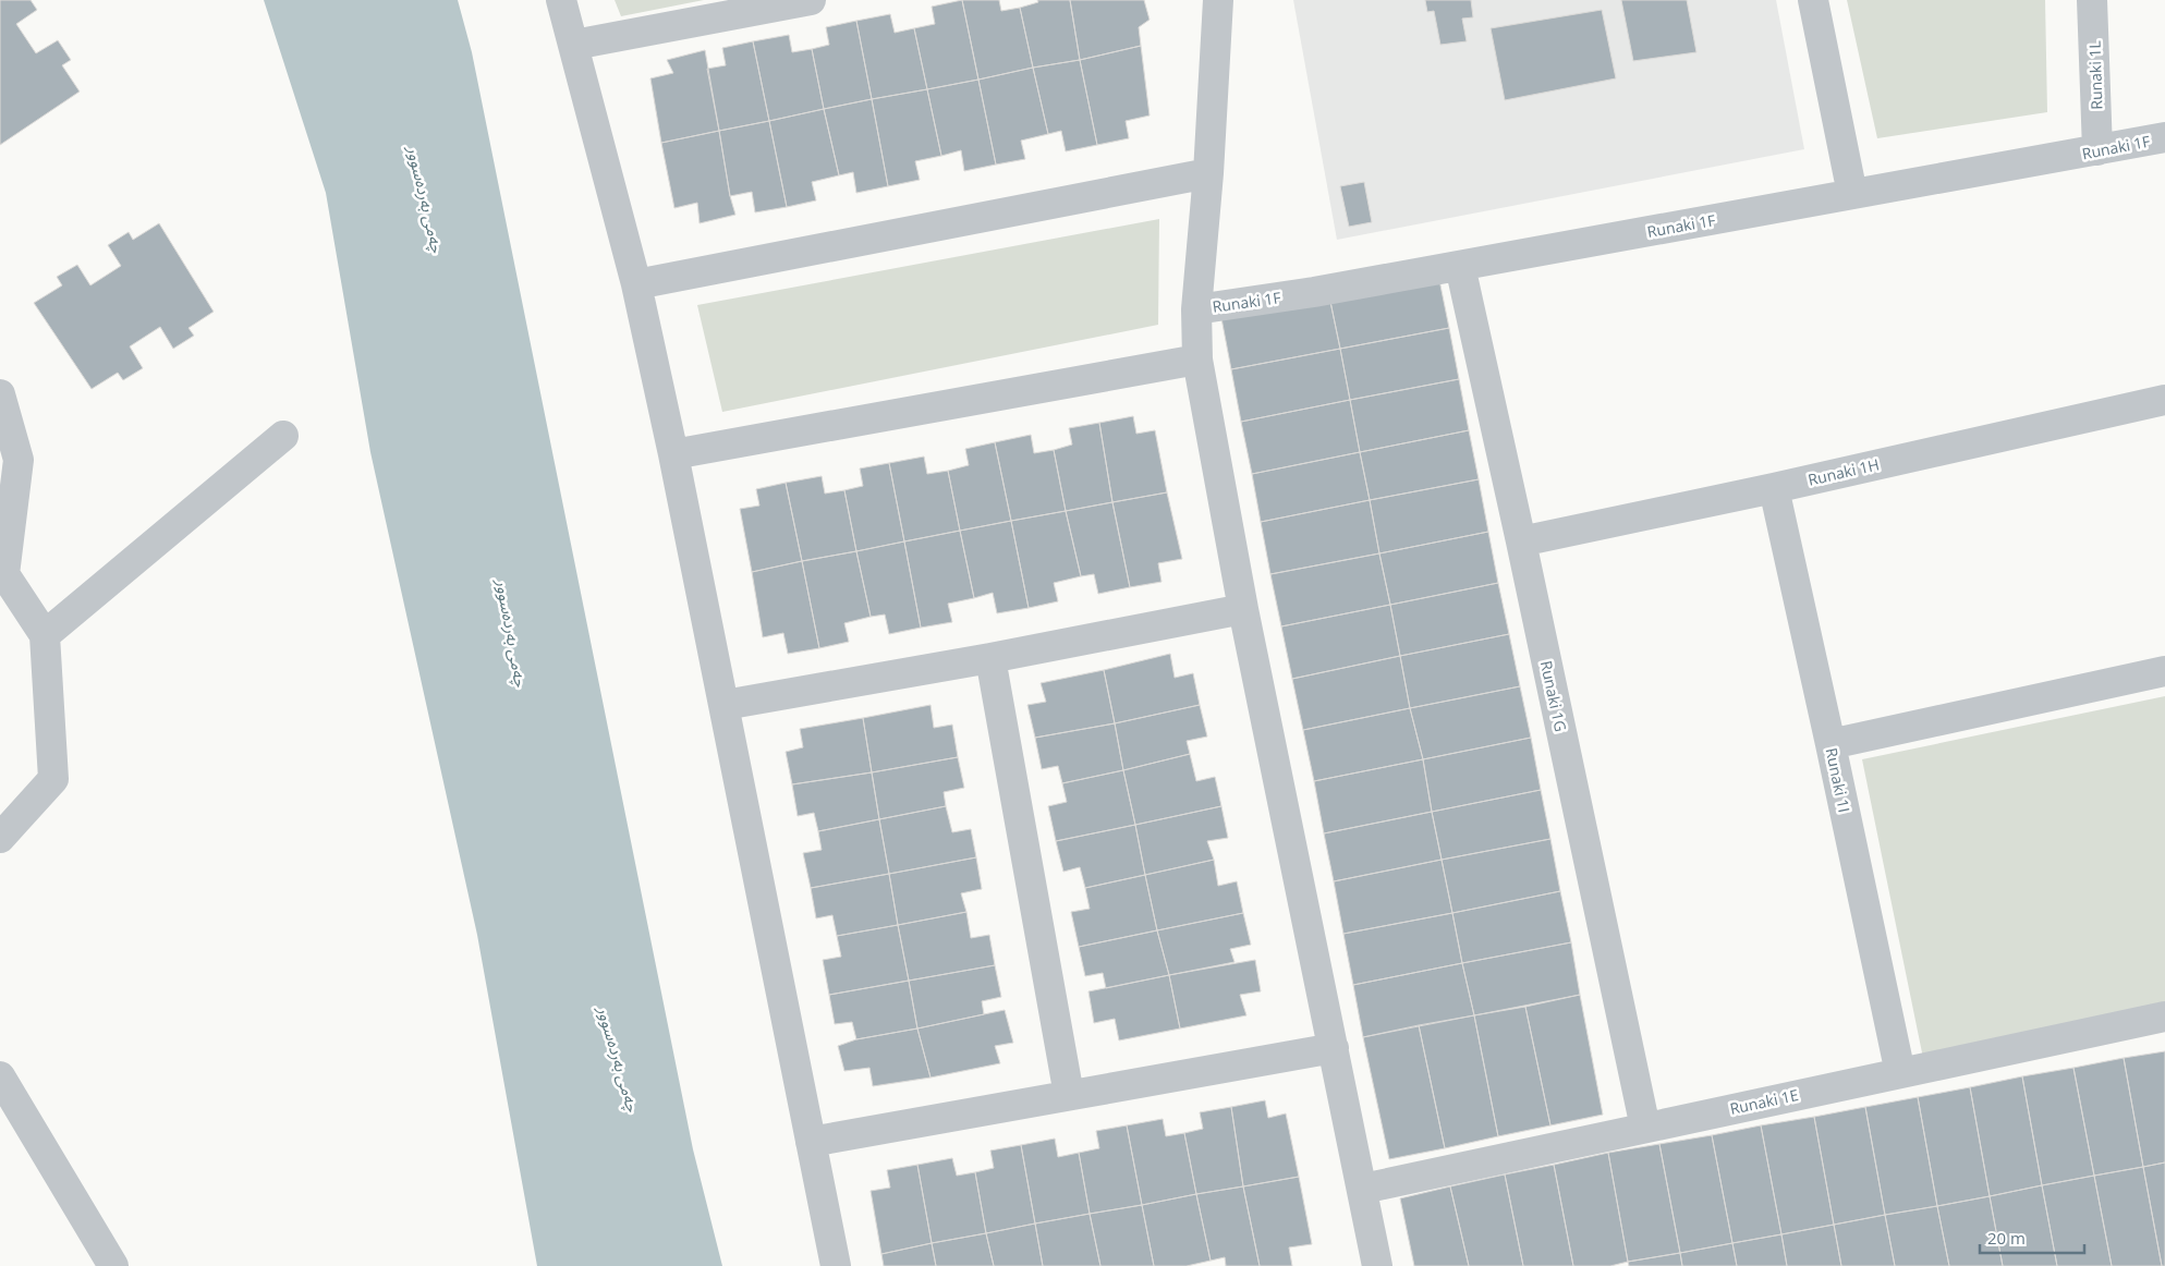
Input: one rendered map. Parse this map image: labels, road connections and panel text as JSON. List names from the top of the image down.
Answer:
{
  "streets": {
    "street": [
      "Runaki 1L",
      "Runaki 1F",
      "Runaki 1H",
      "Runaki 1G",
      "Runaki 1I",
      "Runaki 1E"
    ]
  },
  "crossings": [
    ["Runaki 1L", "Runaki 1F"],
    ["Runaki 1F", "Runaki 1G"],
    ["Runaki 1H", "Runaki 1G"],
    ["Runaki 1H", "Runaki 1I"],
    ["Runaki 1G", "Runaki 1E"],
    ["Runaki 1I", "Runaki 1E"]
  ],
  "water": ["چەمی بەردەسوور"],
  "scale_bar": "20 m"
}
